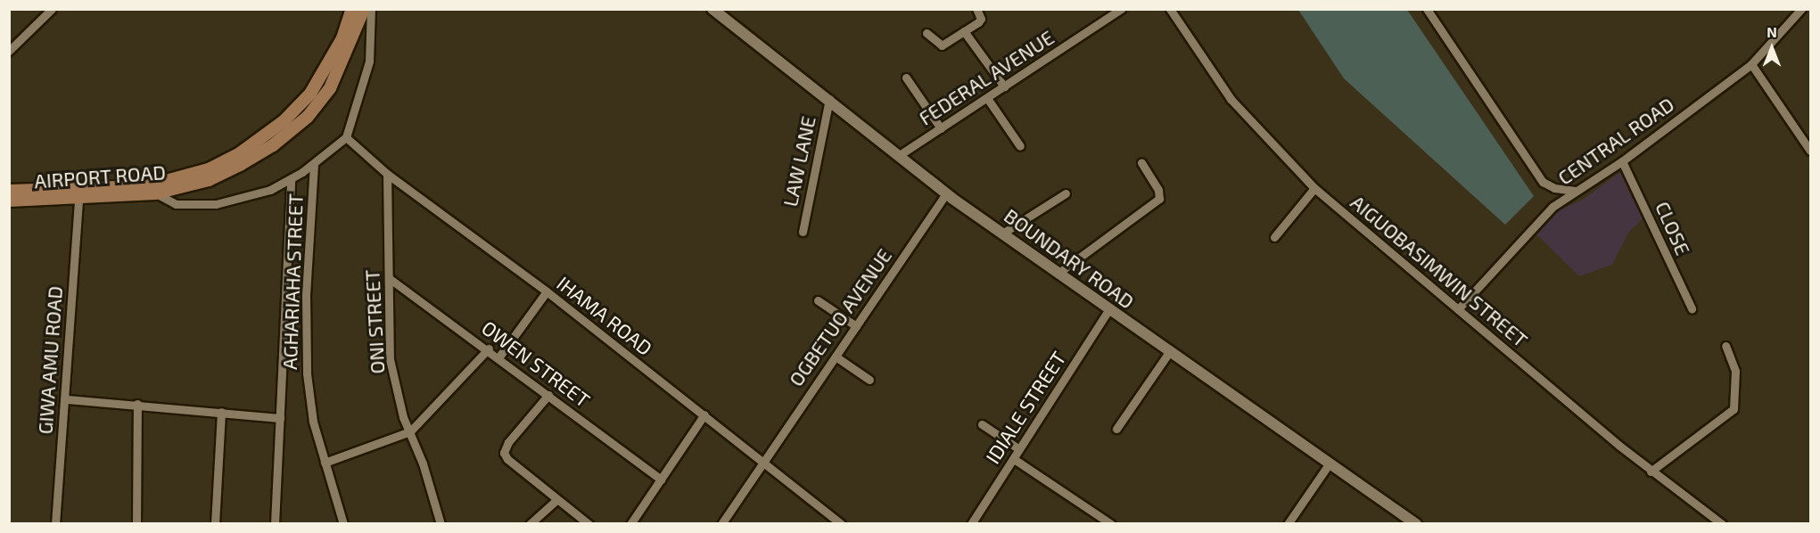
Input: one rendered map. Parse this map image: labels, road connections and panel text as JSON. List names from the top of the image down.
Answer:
{
  "streets": {
    "main road": ["AIRPORT ROAD"],
    "street": [
      "FEDERAL AVENUE",
      "CENTRAL ROAD",
      "LAW LANE",
      "CLOSE",
      "BOUNDARY ROAD",
      "AIGUOBASIMWIN STREET",
      "AGHARIAHA STREET",
      "IHAMA ROAD",
      "OGBETUO AVENUE",
      "ONI STREET",
      "GIWA AMU ROAD",
      "OWEN STREET",
      "IDIALE STREET"
    ]
  },
  "crossings": [
    ["FEDERAL AVENUE", "BOUNDARY ROAD"],
    ["CENTRAL ROAD", "CLOSE"],
    ["CENTRAL ROAD", "AIGUOBASIMWIN STREET"],
    ["LAW LANE", "BOUNDARY ROAD"],
    ["AIRPORT ROAD", "GIWA AMU ROAD"],
    ["BOUNDARY ROAD", "OGBETUO AVENUE"],
    ["BOUNDARY ROAD", "IDIALE STREET"],
    ["IHAMA ROAD", "OGBETUO AVENUE"],
    ["IHAMA ROAD", "ONI STREET"],
    ["ONI STREET", "OWEN STREET"]
  ],
  "north": "top"
}
